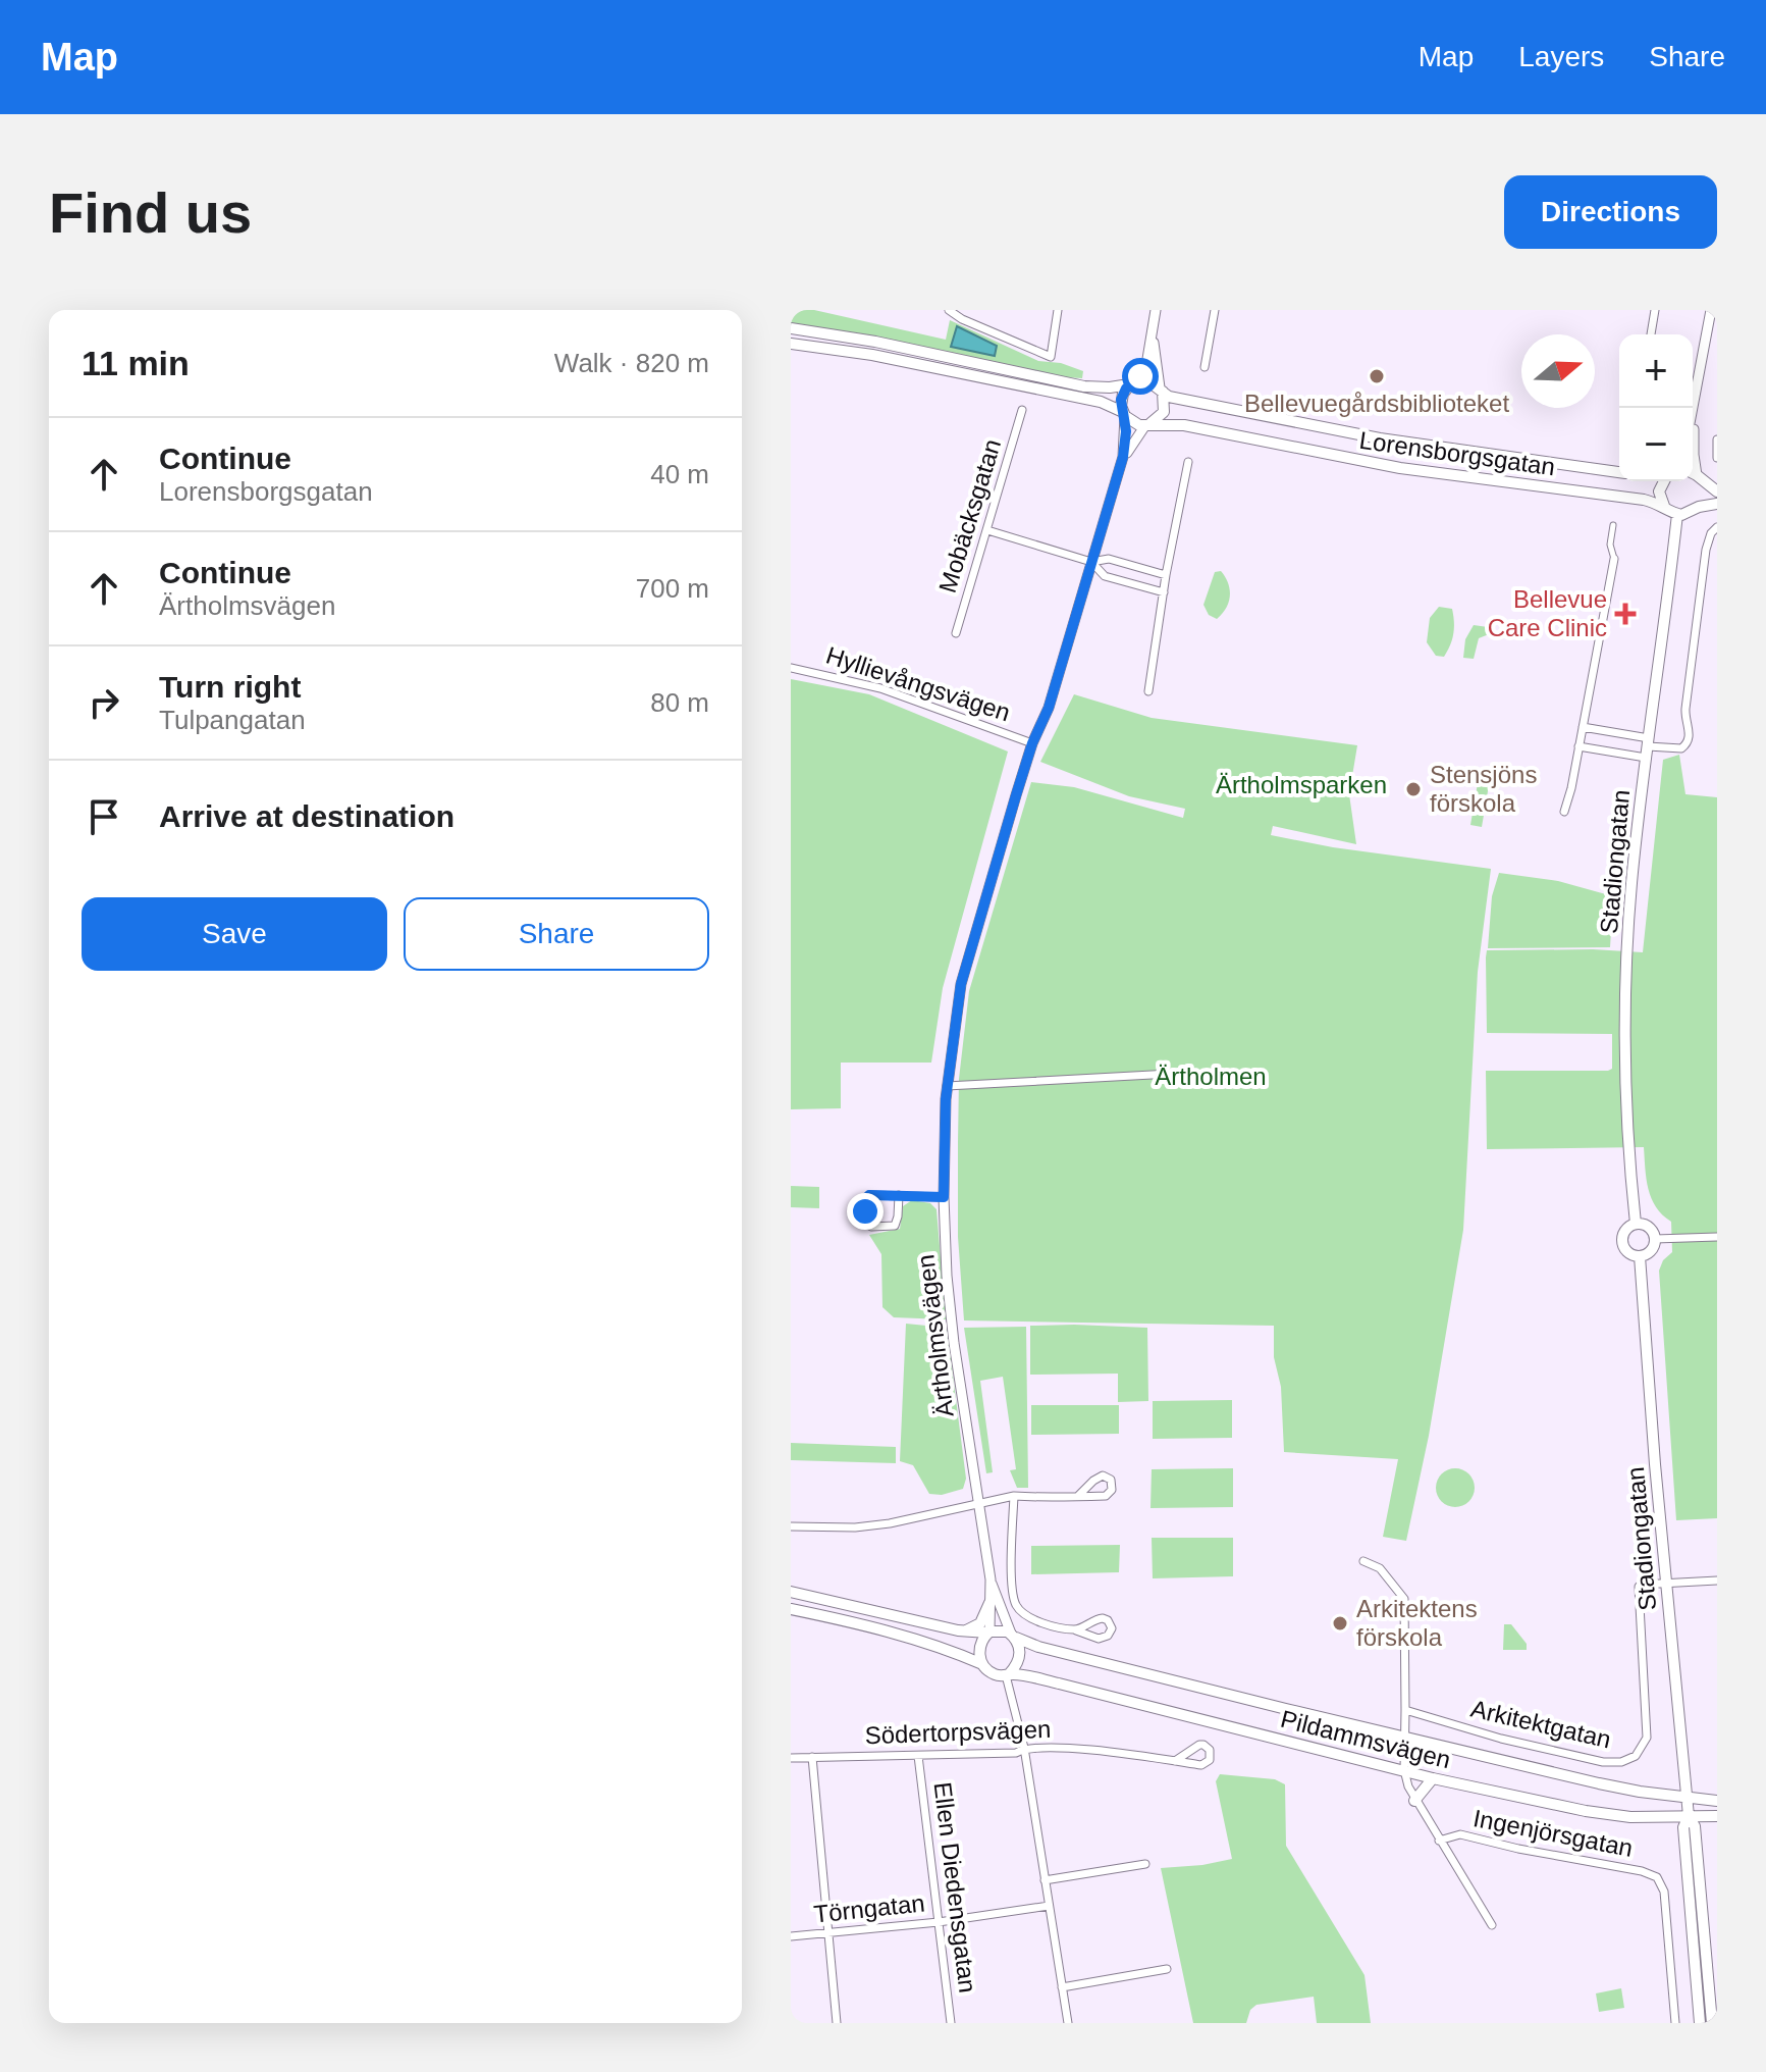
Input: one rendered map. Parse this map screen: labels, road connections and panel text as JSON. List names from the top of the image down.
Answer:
{
  "streets": {
    "main road": [
      "Lorensborgsgatan",
      "Stadiongatan",
      "Ärtholmsvägen",
      "Pildammsvägen"
    ],
    "street": [
      "Mobäcksgatan",
      "Hyllievångsvägen",
      "Arkitektgatan",
      "Södertorpsvägen",
      "Ingenjörsgatan",
      "Ellen Diedensgatan",
      "Törngatan"
    ]
  },
  "crossings": [
    ["Lorensborgsgatan", "Stadiongatan"],
    ["Lorensborgsgatan", "Ärtholmsvägen"],
    ["Hyllievångsvägen", "Ärtholmsvägen"],
    ["Stadiongatan", "Arkitektgatan"],
    ["Stadiongatan", "Pildammsvägen"],
    ["Ärtholmsvägen", "Södertorpsvägen"],
    ["Ärtholmsvägen", "Pildammsvägen"],
    ["Ärtholmsvägen", "Törngatan"],
    ["Södertorpsvägen", "Ellen Diedensgatan"],
    ["Ellen Diedensgatan", "Törngatan"]
  ],
  "parks": ["Ärtholmsparken", "Ärtholmen"],
  "places": {
    "other": ["Bellevuegårdsbiblioteket", "Stensjöns förskola", "Arkitektens förskola"],
    "health": ["Bellevue Care Clinic"]
  },
  "north": "right",
  "page": {
    "header": "Map",
    "nav": ["Map", "Layers", "Share"],
    "buttons": [
      "Directions",
      ["Save", "Share"]
    ],
    "title": "Find us",
    "heading": ["11 min", "Walk · 820 m"],
    "map_buttons": ["+", "−"],
    "list": [
      ["Continue", "Lorensborgsgatan", "40 m"],
      ["Continue", "Ärtholmsvägen", "700 m"],
      ["Turn right", "Tulpangatan", "80 m"],
      "Arrive at destination"
    ]
  }
}
